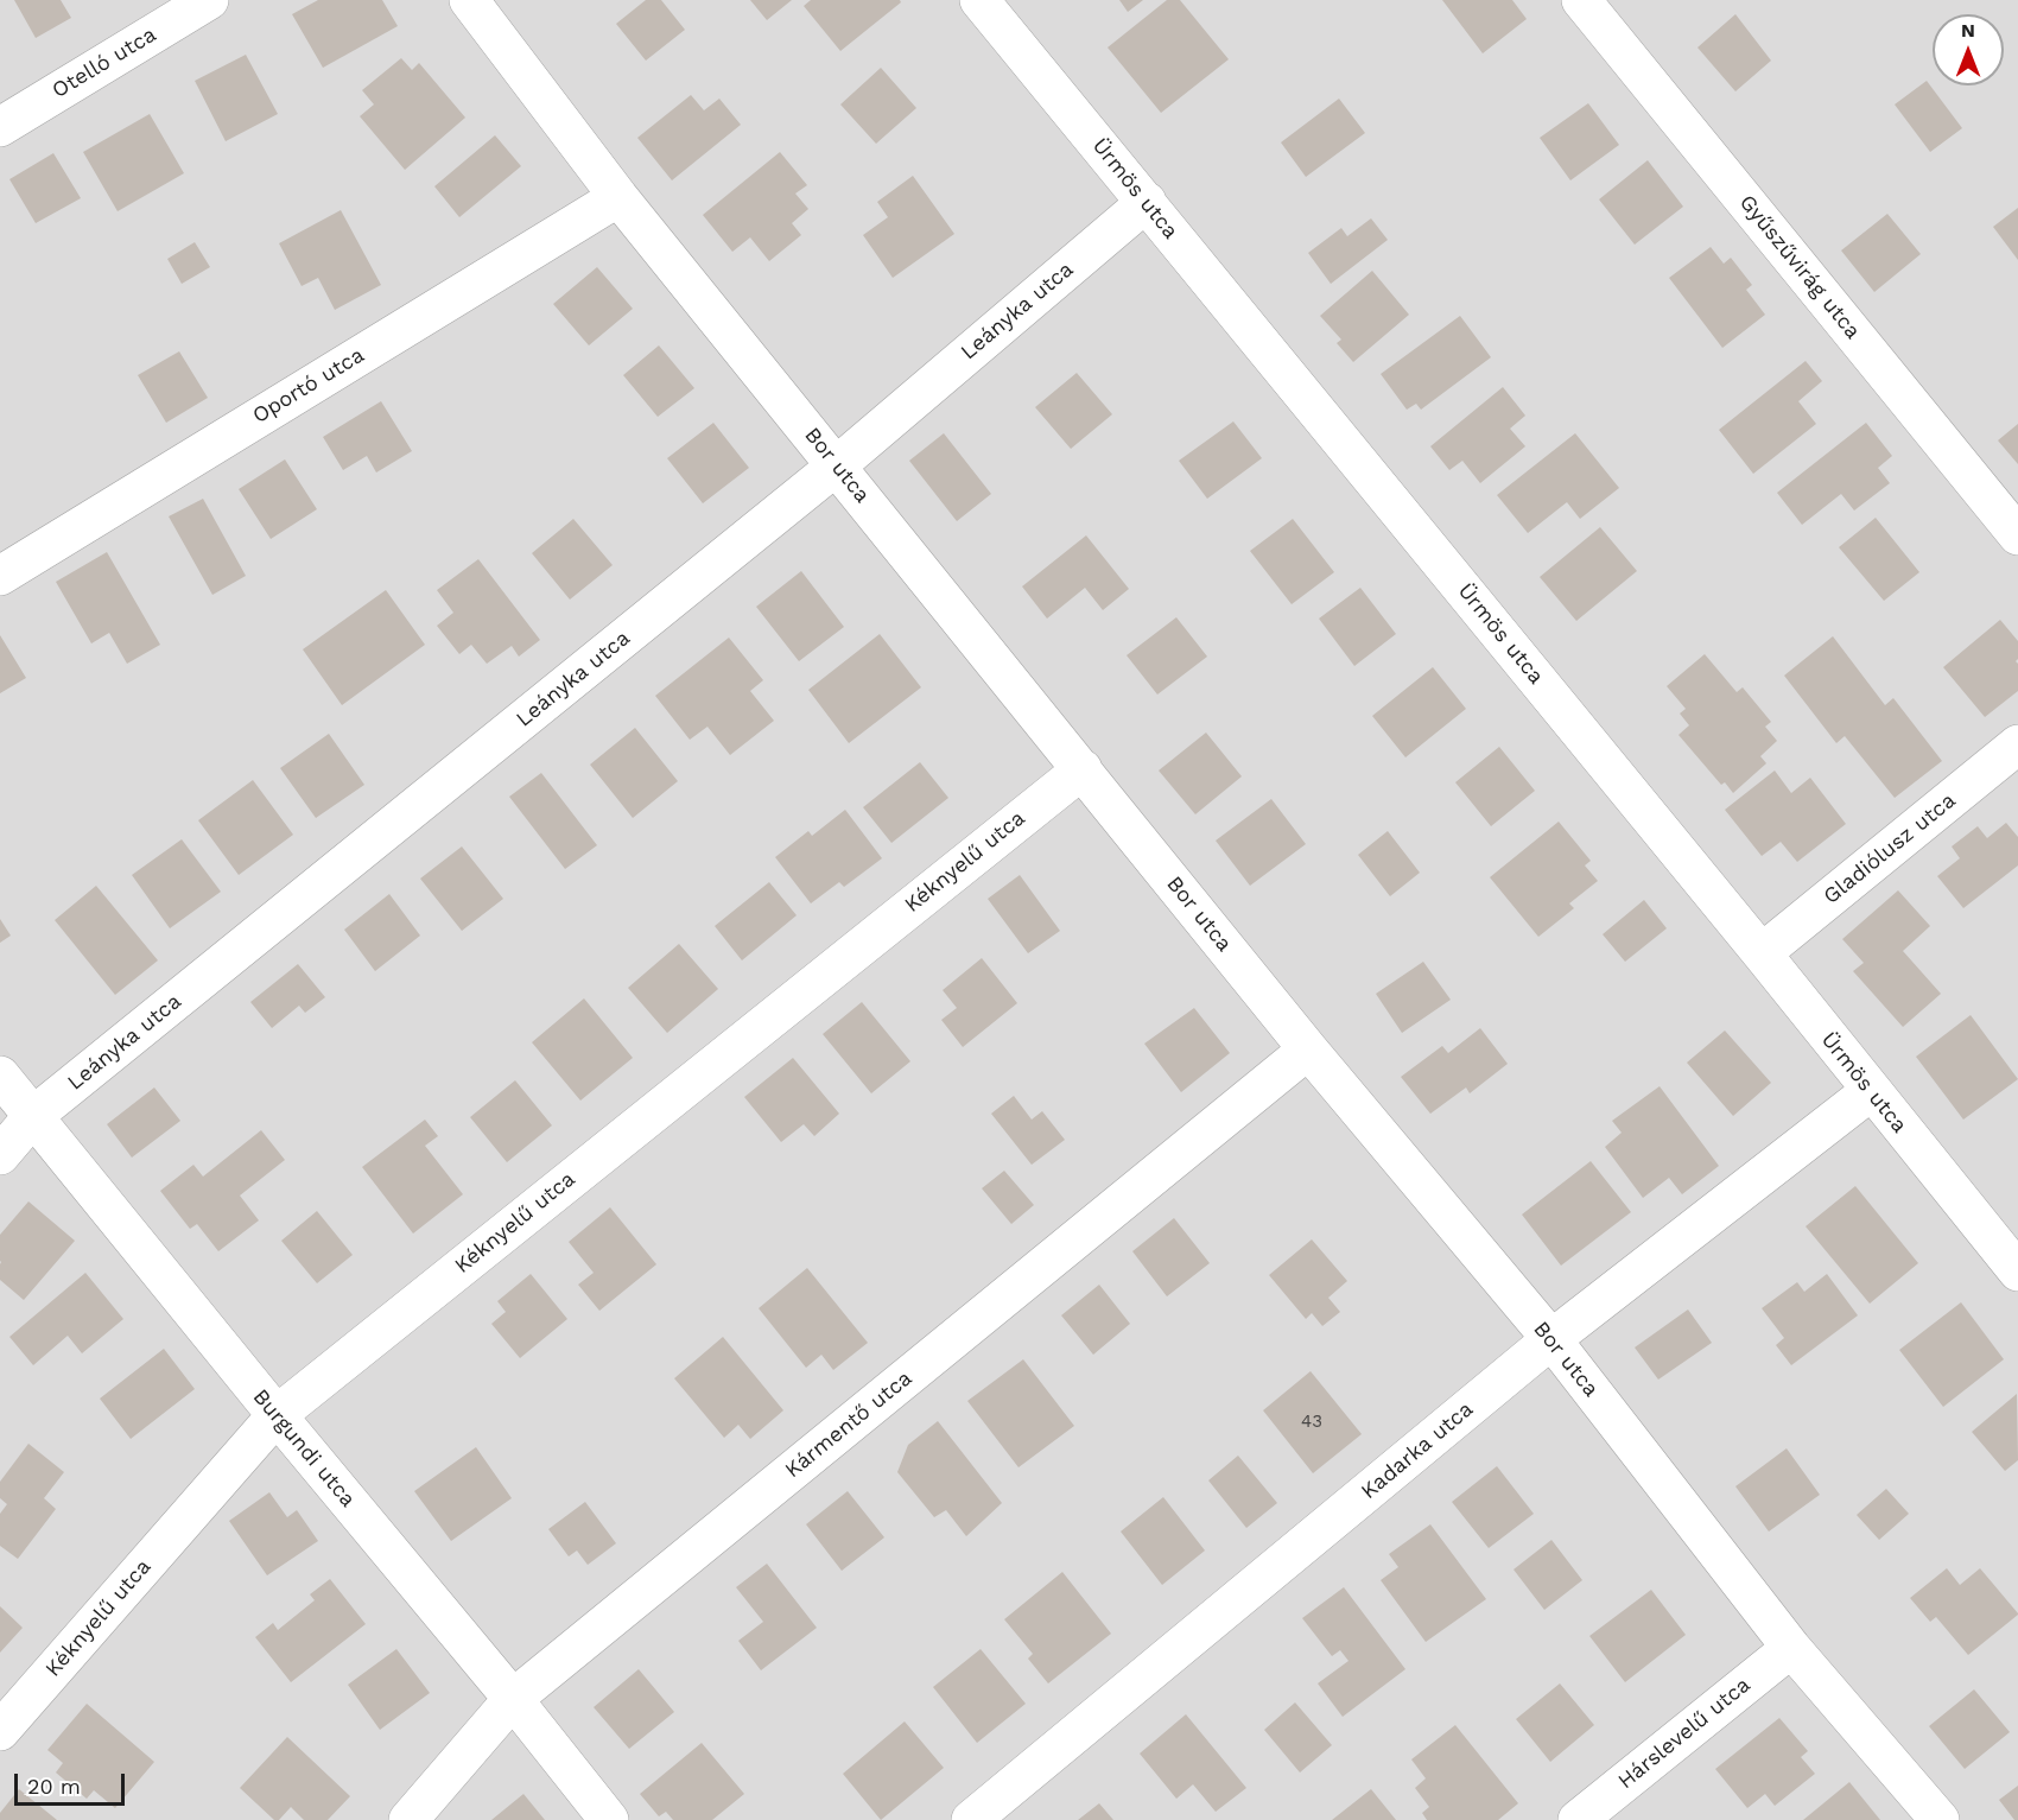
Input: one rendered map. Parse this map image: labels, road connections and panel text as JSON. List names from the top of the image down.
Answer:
{
  "streets": {
    "street": [
      "Otelló utca",
      "Ürmös utca",
      "Gyűszűvirág utca",
      "Leányka utca",
      "Oportó utca",
      "Bor utca",
      "Gladiólusz utca",
      "Kéknyelű utca",
      "Kármentő utca",
      "Burgundi utca",
      "Kadarka utca",
      "Hárslevelű utca"
    ]
  },
  "crossings": [
    ["Ürmös utca", "Leányka utca"],
    ["Ürmös utca", "Gladiólusz utca"],
    ["Ürmös utca", "Kadarka utca"],
    ["Leányka utca", "Bor utca"],
    ["Leányka utca", "Burgundi utca"],
    ["Oportó utca", "Bor utca"],
    ["Bor utca", "Kéknyelű utca"],
    ["Bor utca", "Kármentő utca"],
    ["Bor utca", "Kadarka utca"],
    ["Bor utca", "Hárslevelű utca"],
    ["Kéknyelű utca", "Burgundi utca"],
    ["Kármentő utca", "Burgundi utca"]
  ],
  "house_numbers": ["43"],
  "scale_bar": "20 m",
  "north": "top"
}
